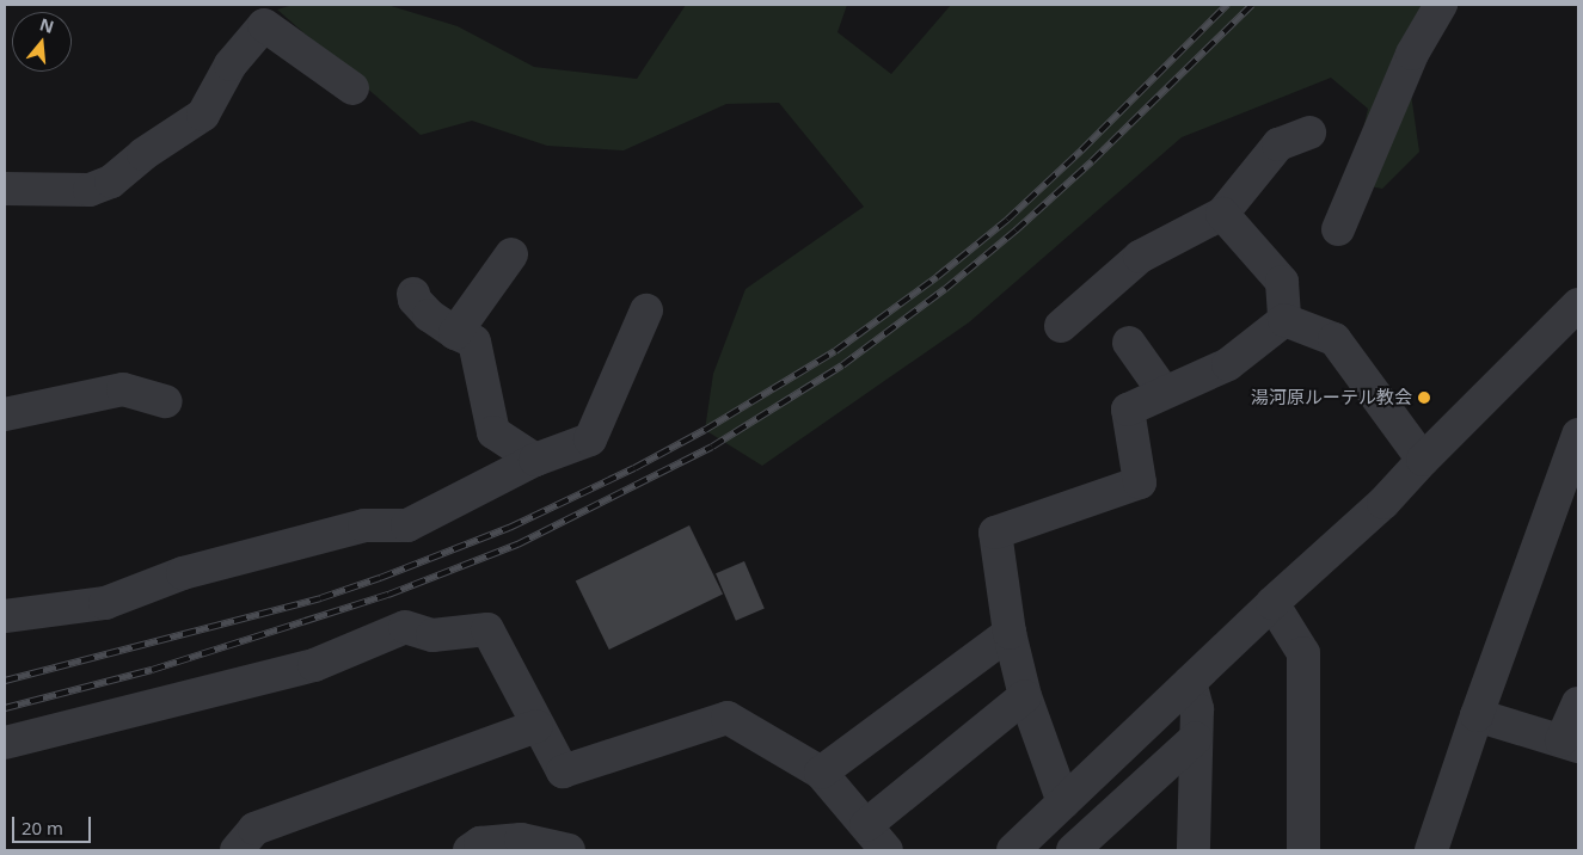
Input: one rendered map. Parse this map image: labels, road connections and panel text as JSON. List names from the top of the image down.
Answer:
{
  "places": ["湯河原ルーテル教会"],
  "scale_bar": "20 m",
  "north": "top"
}
